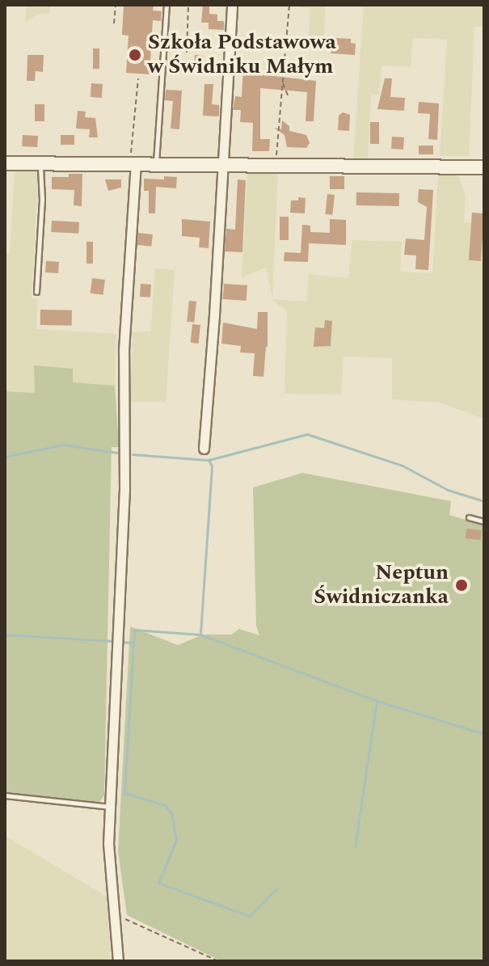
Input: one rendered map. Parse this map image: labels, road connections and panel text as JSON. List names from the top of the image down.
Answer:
{
  "places": ["Szkoła Podstawowa w Świdniku Małym", "Neptun Świdniczanka"]
}
